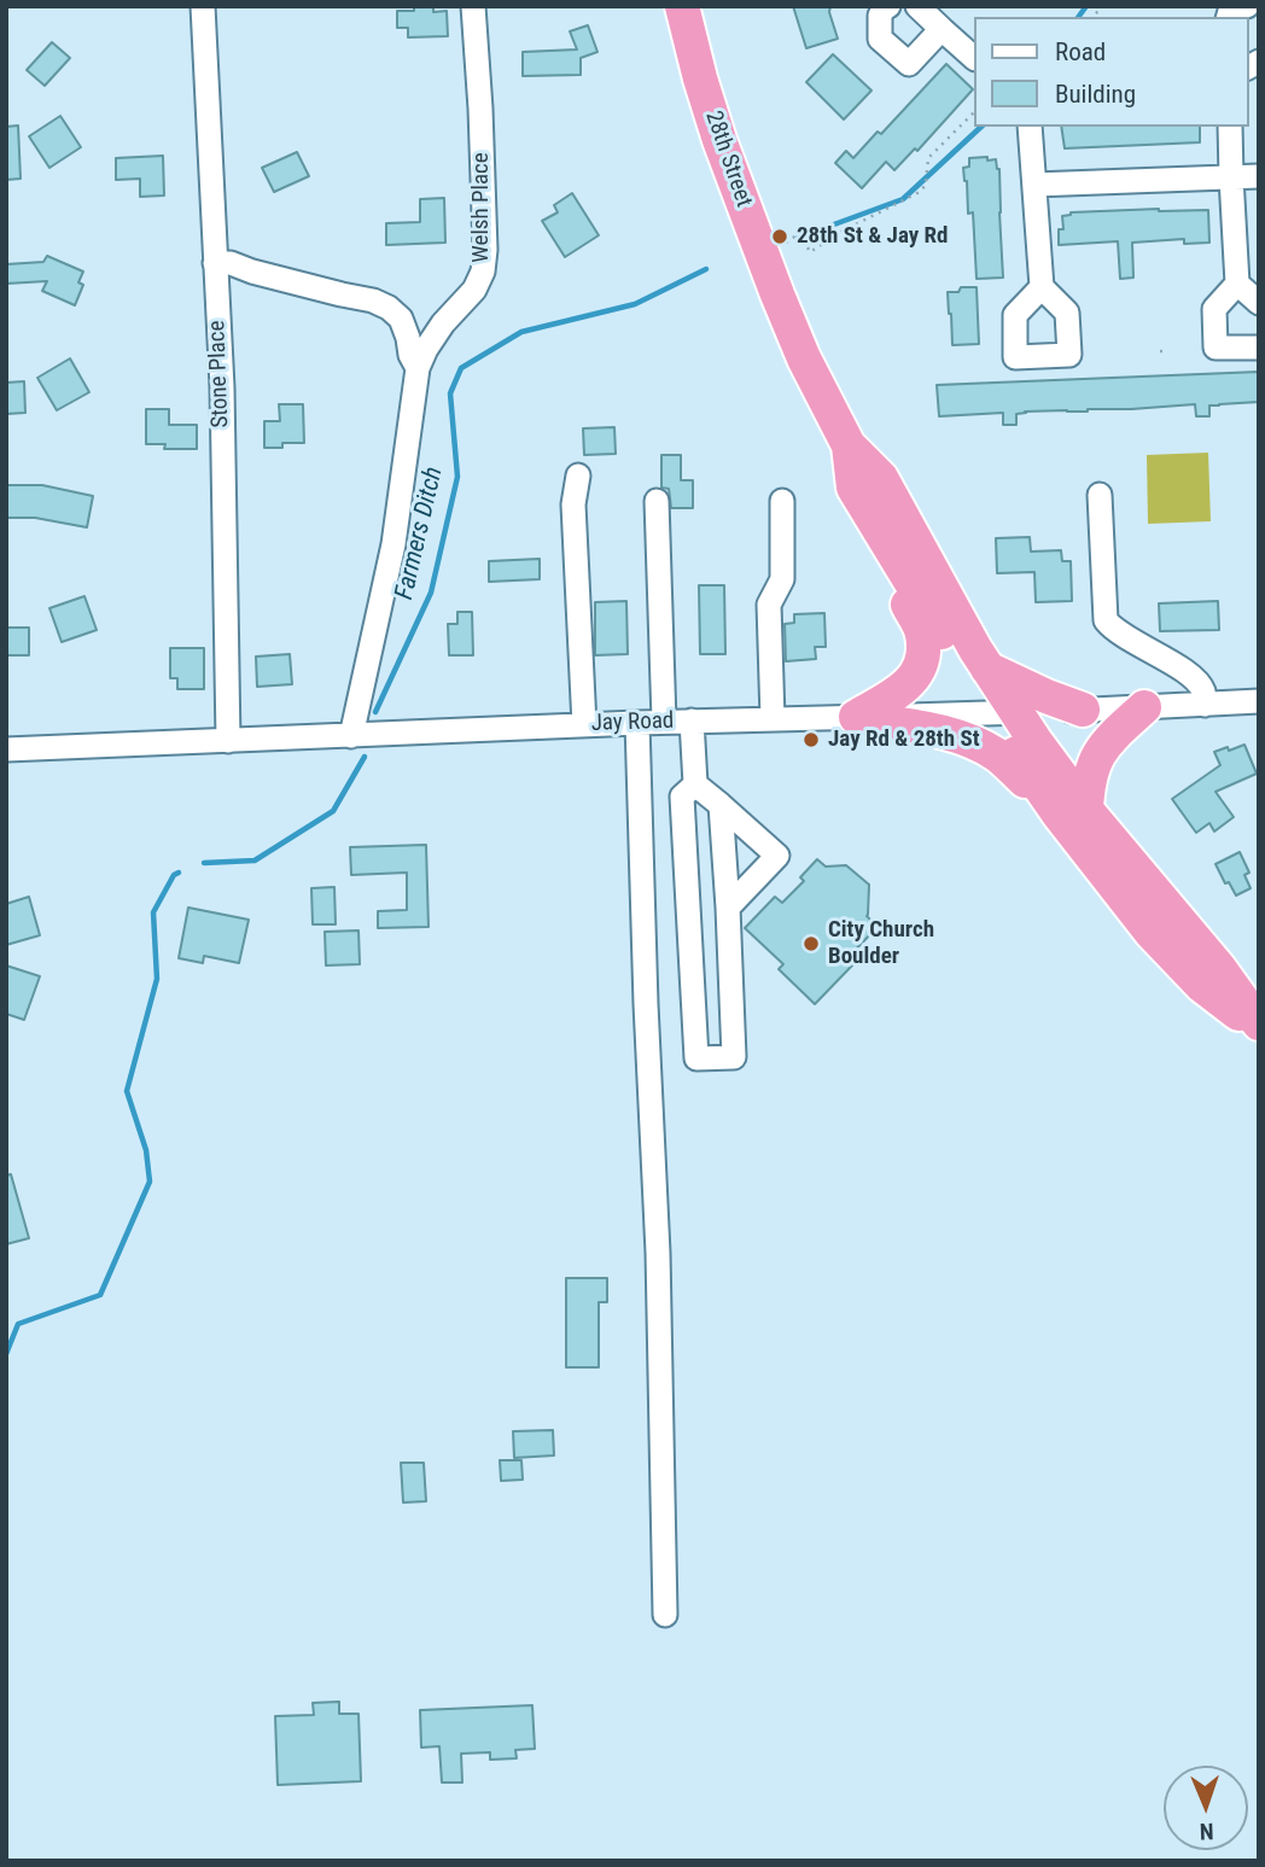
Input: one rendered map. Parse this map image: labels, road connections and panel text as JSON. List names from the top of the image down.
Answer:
{
  "streets": {
    "highway": ["28th Street"],
    "street": ["Welsh Place", "Stone Place", "Jay Road"]
  },
  "crossings": [
    ["28th Street", "Jay Road"],
    ["Welsh Place", "Jay Road"],
    ["Stone Place", "Jay Road"]
  ],
  "water": ["Farmers Ditch"],
  "places": ["28th St & Jay Rd", "Jay Rd & 28th St", "City Church Boulder"],
  "legend": ["Road", "Building"],
  "north": "bottom"
}
